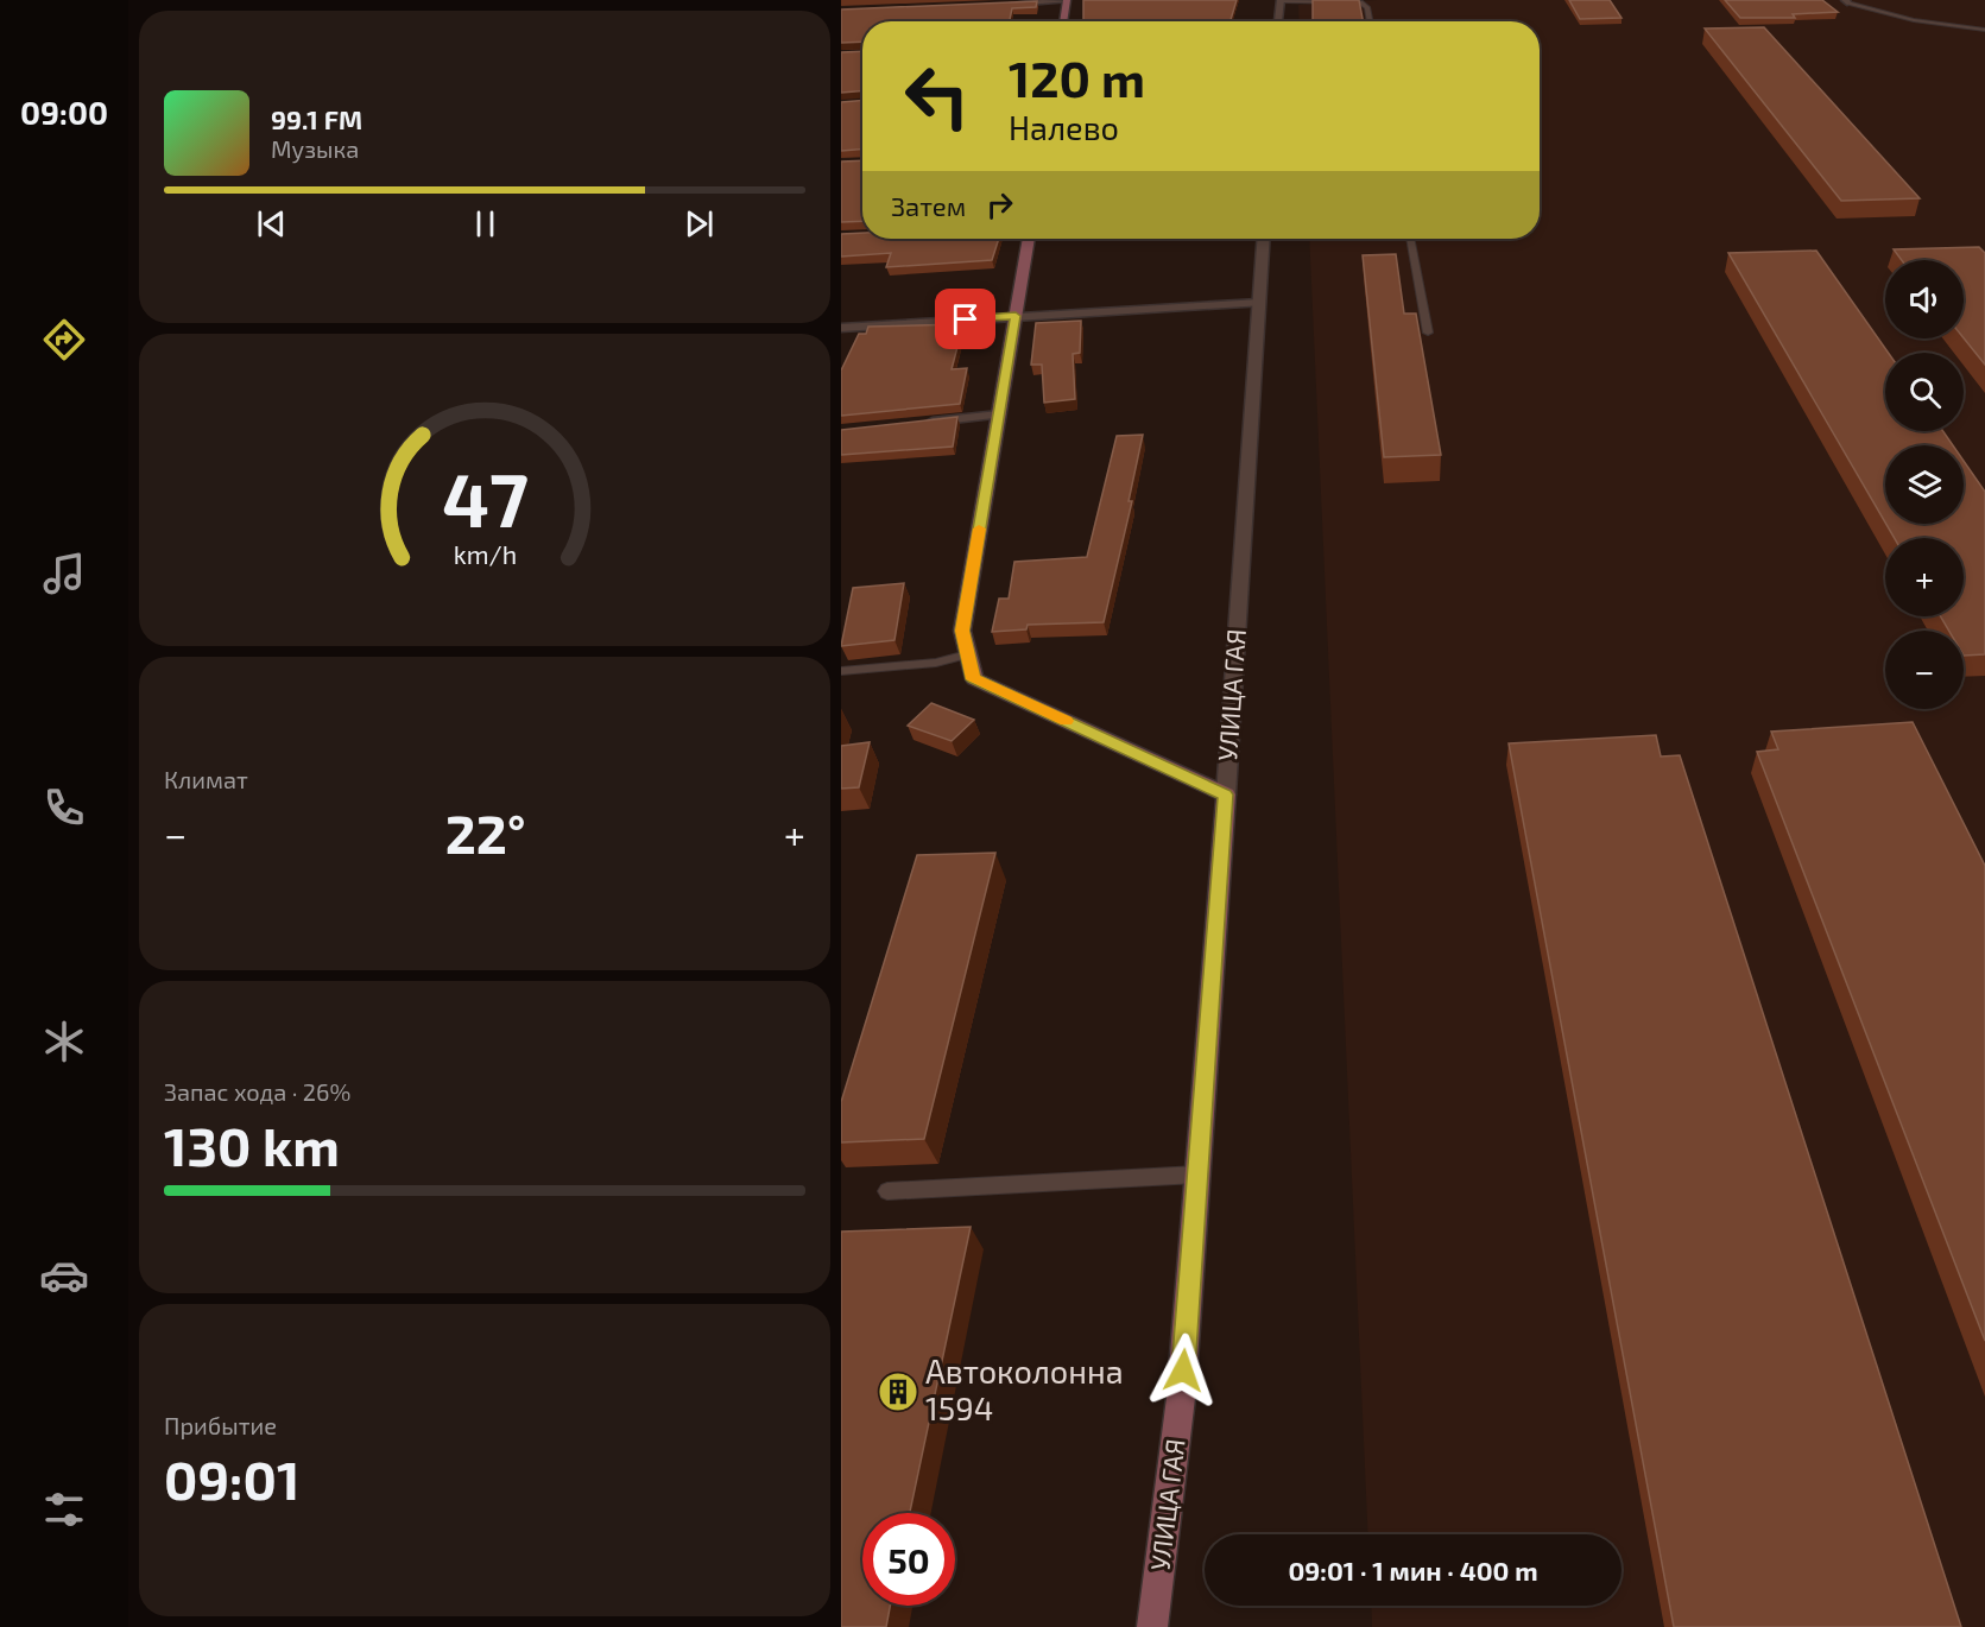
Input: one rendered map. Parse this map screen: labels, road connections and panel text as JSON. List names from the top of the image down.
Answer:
{
  "streets": {
    "main road": ["УЛИЦА ГАЯ"]
  },
  "places": {
    "building": ["Автоколонна 1594"]
  },
  "page": {
    "tabs": "09:00",
    "turn": ["120 m", "Налево"],
    "song": ["99.1 FM", "Музыка"],
    "then": "Затем",
    "map_buttons": ["+", "−"],
    "tile": [
      "Климат",
      ["Запас хода · 26%", "130 km"],
      ["Прибытие", "09:01"]
    ],
    "heat": ["−", "22°", "+"],
    "limit": "50",
    "trip": "09:01 · 1 мин · 400 m",
    "gauge": ["47", "km/h"]
  }
}
